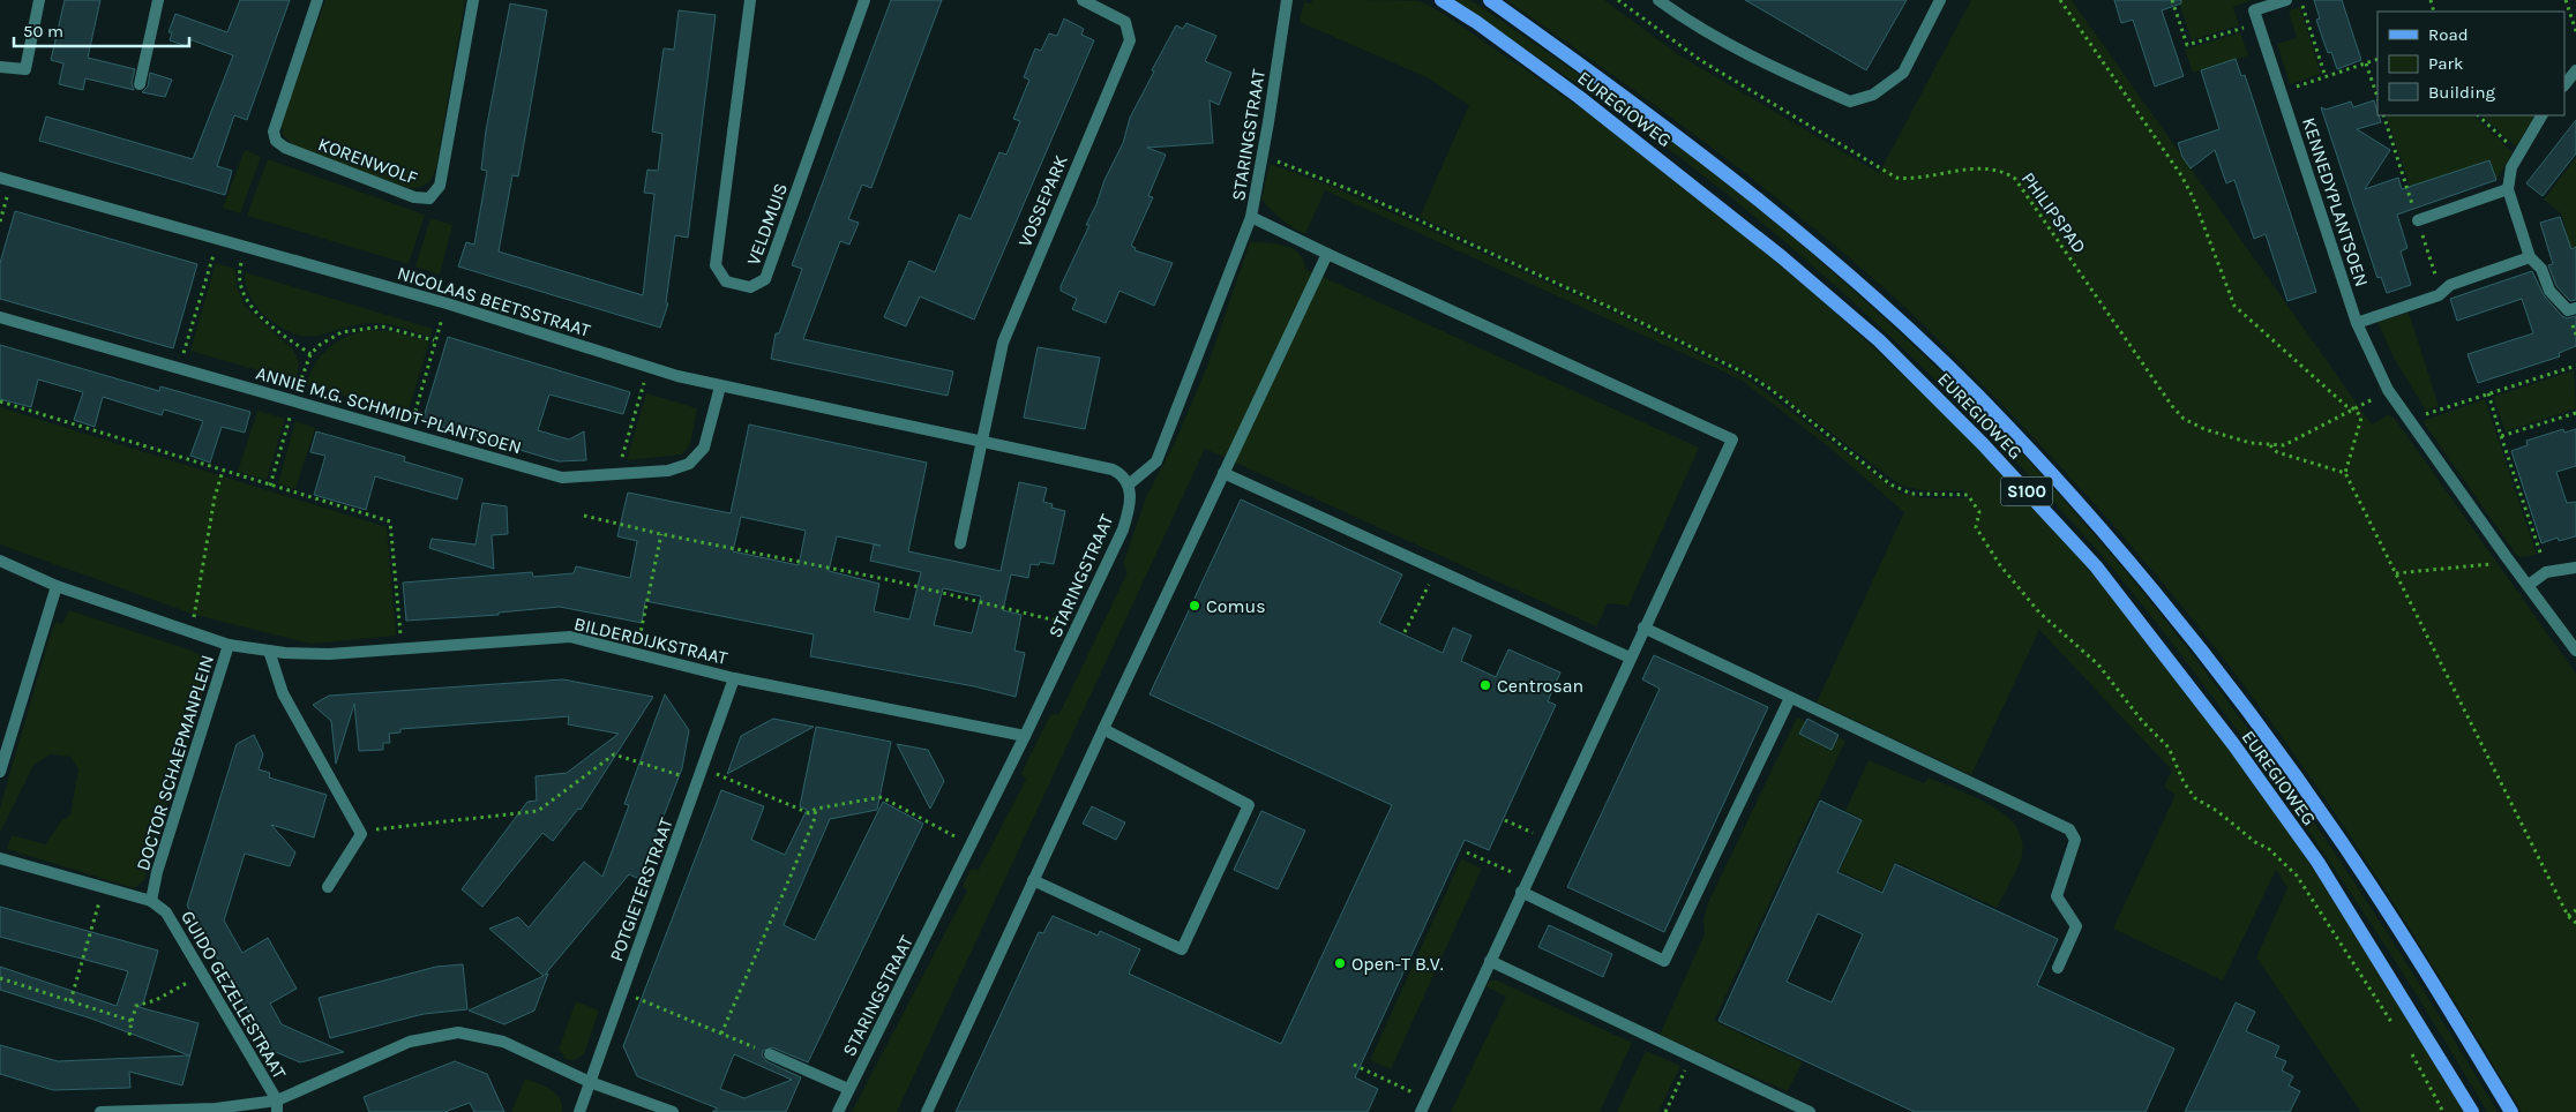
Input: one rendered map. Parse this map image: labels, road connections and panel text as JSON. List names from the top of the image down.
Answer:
{
  "streets": {
    "main road": ["EUREGIOWEG", "S100"],
    "street": [
      "STARINGSTRAAT",
      "KORENWOLF",
      "VOSSEPARK",
      "KENNEDYPLANTSOEN",
      "VELDMUIS",
      "NICOLAAS BEETSSTRAAT",
      "ANNIE M.G. SCHMIDT-PLANTSOEN",
      "BILDERDIJKSTRAAT",
      "DOCTOR SCHAEPMANPLEIN",
      "POTGIETERSTRAAT",
      "GUIDO GEZELLESTRAAT"
    ],
    "path": ["PHILIPSPAD"]
  },
  "crossings": [
    ["STARINGSTRAAT", "NICOLAAS BEETSSTRAAT"],
    ["STARINGSTRAAT", "BILDERDIJKSTRAAT"],
    ["VOSSEPARK", "NICOLAAS BEETSSTRAAT"],
    ["KENNEDYPLANTSOEN", "PHILIPSPAD"],
    ["NICOLAAS BEETSSTRAAT", "ANNIE M.G. SCHMIDT-PLANTSOEN"],
    ["BILDERDIJKSTRAAT", "DOCTOR SCHAEPMANPLEIN"],
    ["BILDERDIJKSTRAAT", "POTGIETERSTRAAT"],
    ["DOCTOR SCHAEPMANPLEIN", "GUIDO GEZELLESTRAAT"]
  ],
  "places": ["Comus", "Centrosan", "Open-T B.V."],
  "legend": ["Road", "Park", "Building"],
  "scale_bar": "50 m"
}
